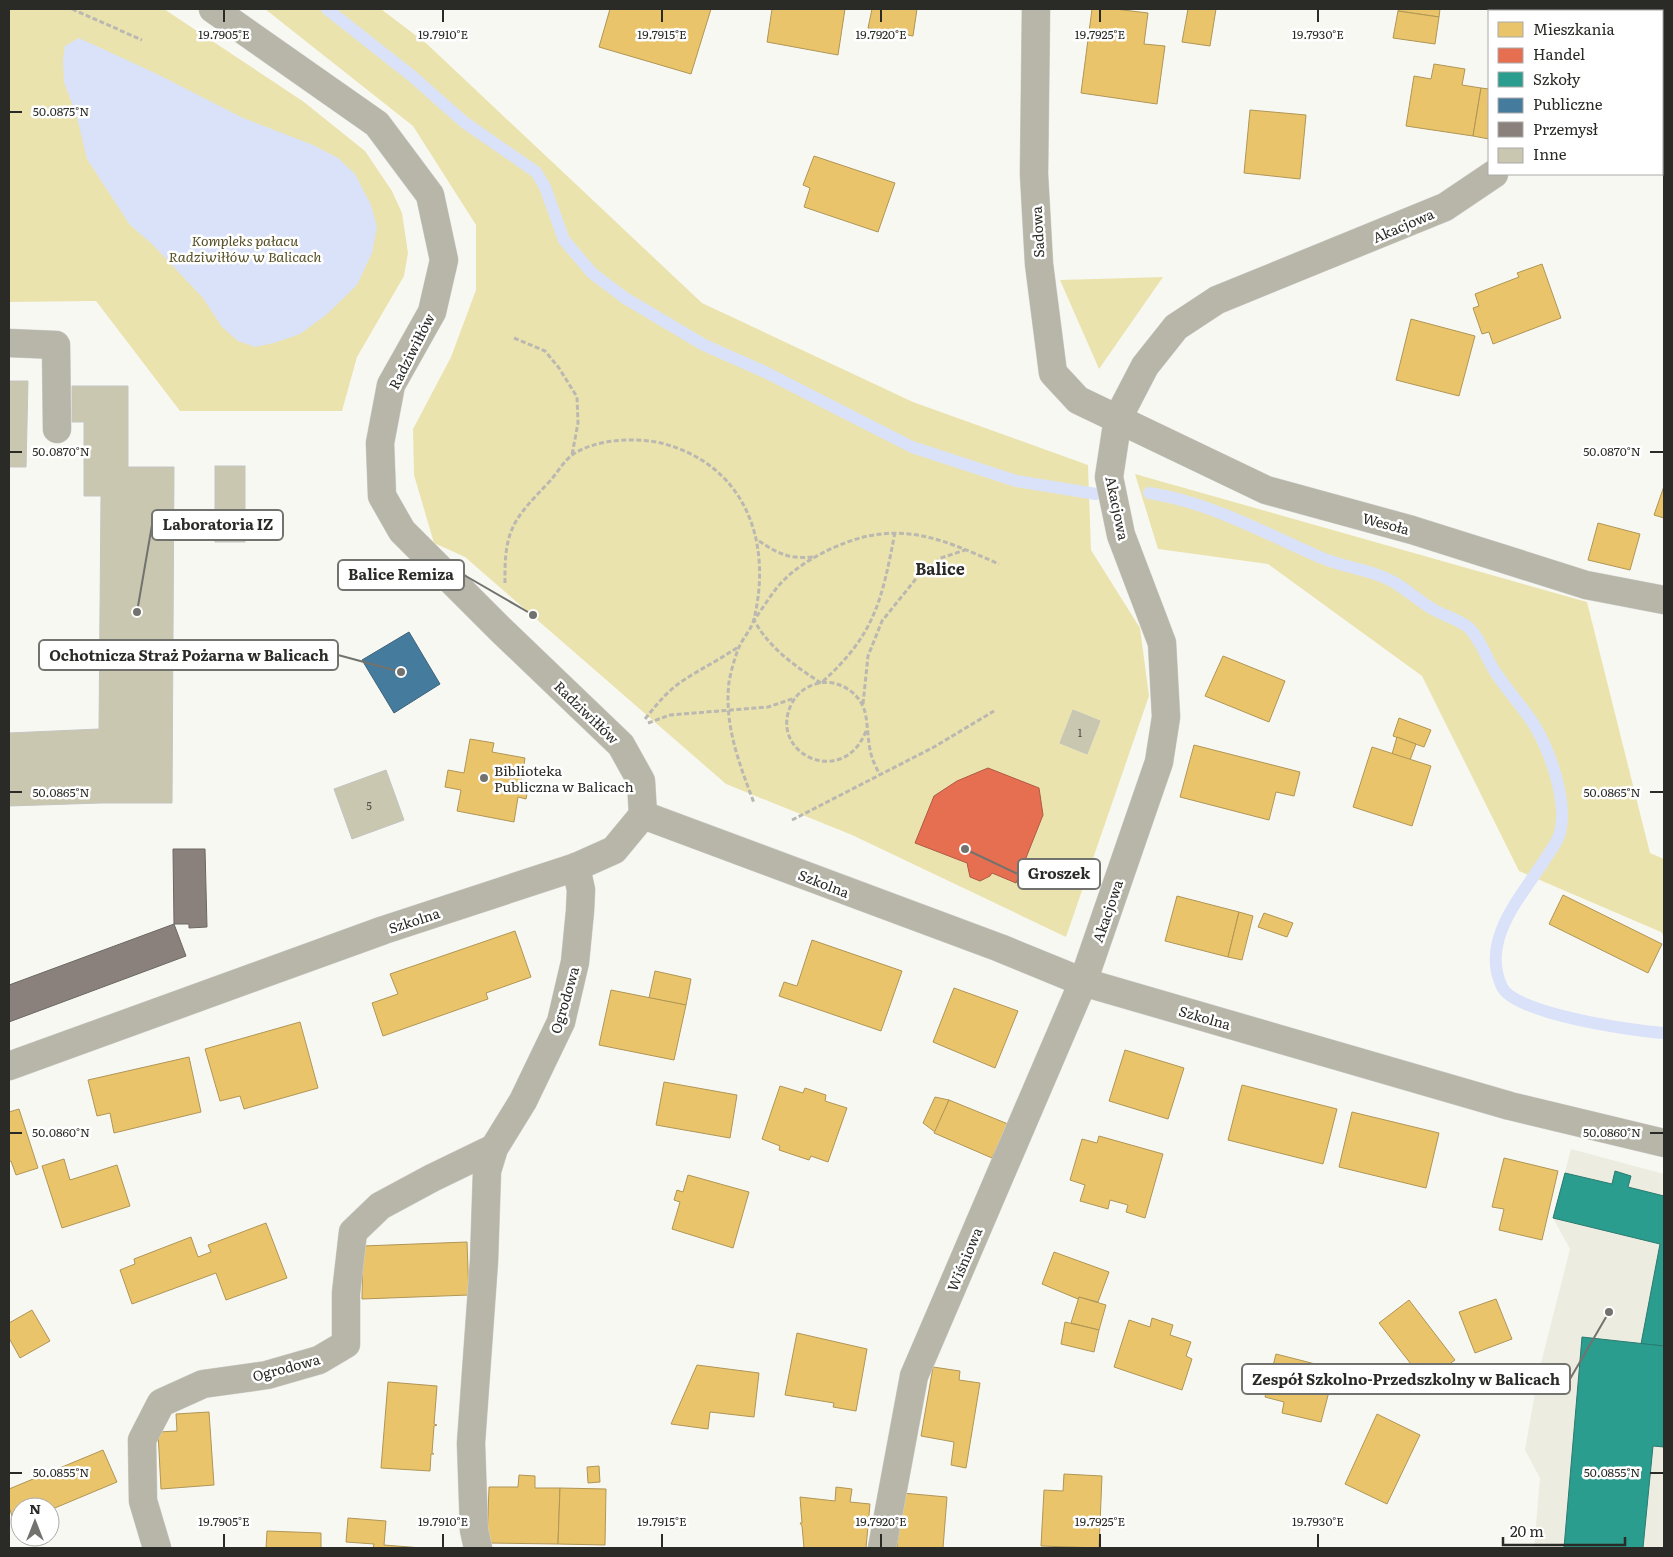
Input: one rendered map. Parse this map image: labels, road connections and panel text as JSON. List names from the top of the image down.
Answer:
{
  "streets": {
    "street": [
      "Akacjowa",
      "Sadowa",
      "Radziwiłłów",
      "Wesoła",
      "Szkolna",
      "Ogrodowa",
      "Wiśniowa"
    ]
  },
  "crossings": [
    ["Akacjowa", "Sadowa"],
    ["Akacjowa", "Wesoła"],
    ["Akacjowa", "Szkolna"],
    ["Akacjowa", "Wiśniowa"],
    ["Sadowa", "Wesoła"],
    ["Radziwiłłów", "Szkolna"],
    ["Szkolna", "Ogrodowa"],
    ["Szkolna", "Wiśniowa"]
  ],
  "districts": ["Balice"],
  "parks": ["Kompleks pałacu Radziwiłłów w Balicach"],
  "places": [
    "Laboratoria IZ",
    "Balice Remiza",
    "Ochotnicza Straż Pożarna w Balicach",
    "Biblioteka Publiczna w Balicach",
    "Groszek",
    "Zespół Szkolno-Przedszkolny w Balicach"
  ],
  "house_numbers": ["1", "5"],
  "legend": [
    "Mieszkania",
    "Handel",
    "Szkoły",
    "Publiczne",
    "Przemysł",
    "Inne"
  ],
  "scale_bar": "20 m",
  "north": "top",
  "coordinates": [
    "19.7905°E",
    "19.7910°E",
    "19.7915°E",
    "19.7920°E",
    "19.7925°E",
    "19.7930°E",
    "50.0875°N",
    "50.0870°N",
    "50.0865°N",
    "50.0860°N",
    "50.0855°N"
  ]
}
